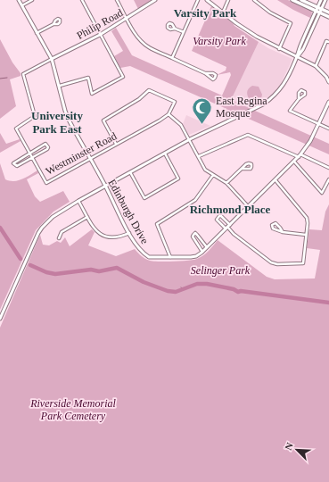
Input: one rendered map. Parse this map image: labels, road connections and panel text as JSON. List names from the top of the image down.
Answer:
{
  "streets": {
    "street": ["Philip Road", "Westminster Road", "Edinburgh Drive"]
  },
  "crossings": [
    ["Philip Road", "Westminster Road"],
    ["Philip Road", "Edinburgh Drive"],
    ["Westminster Road", "Edinburgh Drive"]
  ],
  "districts": ["Varsity Park", "University Park East", "Richmond Place"],
  "parks": ["Varsity Park", "Selinger Park", "Riverside Memorial Park Cemetery"],
  "places": {
    "mosque": ["East Regina Mosque"]
  },
  "north": "top left"
}
